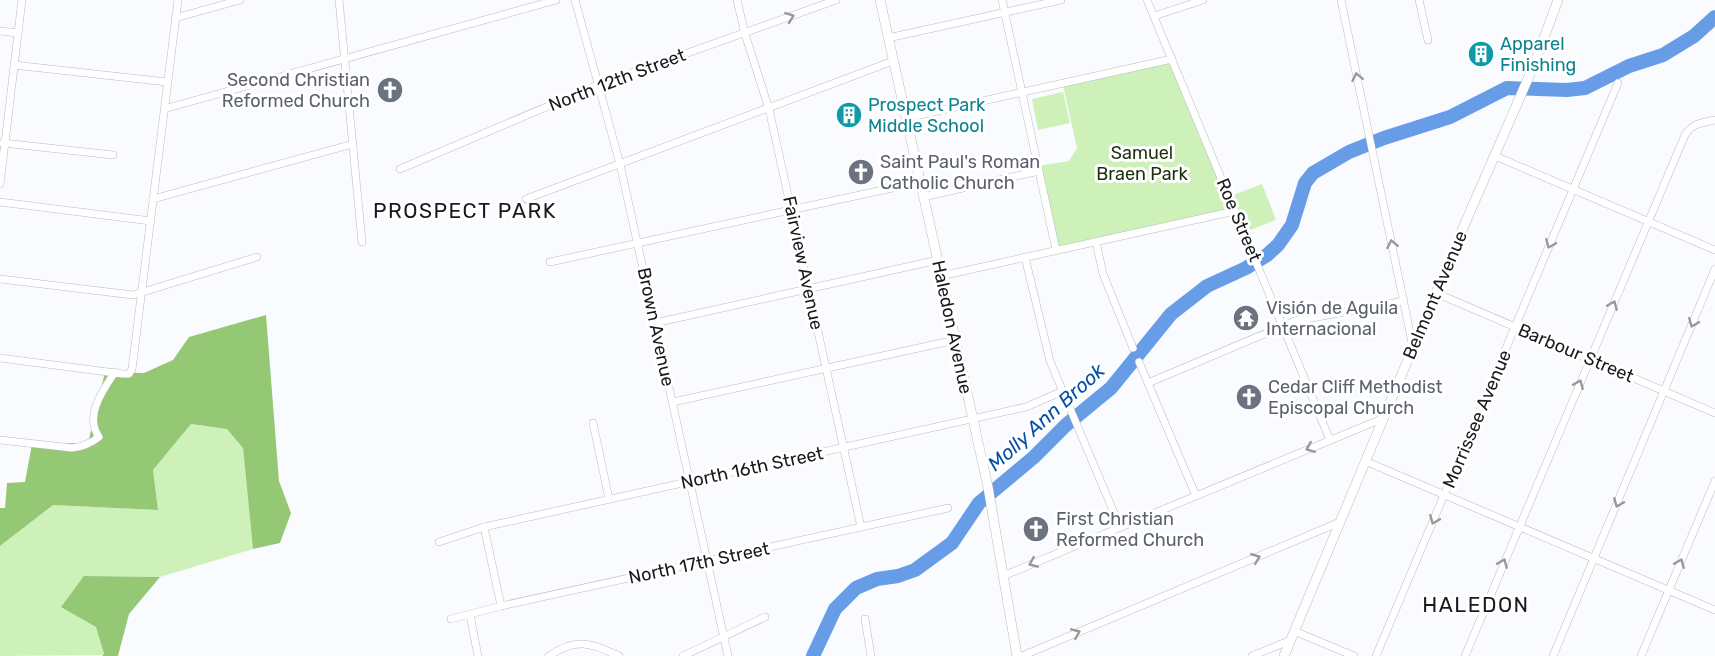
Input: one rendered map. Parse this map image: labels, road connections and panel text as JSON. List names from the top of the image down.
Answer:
{
  "streets": {
    "main road": ["Belmont Avenue", "Haledon Avenue"],
    "street": [
      "North 12th Street",
      "Roe Street",
      "Fairview Avenue",
      "Brown Avenue",
      "Barbour Street",
      "Morrissee Avenue",
      "North 16th Street",
      "North 17th Street"
    ]
  },
  "crossings": [
    ["North 12th Street", "Fairview Avenue"],
    ["North 12th Street", "Brown Avenue"],
    ["Fairview Avenue", "North 16th Street"],
    ["Fairview Avenue", "North 17th Street"],
    ["Belmont Avenue", "Barbour Street"],
    ["Brown Avenue", "North 16th Street"],
    ["Brown Avenue", "North 17th Street"],
    ["Haledon Avenue", "North 16th Street"],
    ["Barbour Street", "Morrissee Avenue"]
  ],
  "one_way": ["Morrissee Avenue"],
  "districts": ["PROSPECT PARK", "HALEDON"],
  "water": ["Molly Ann Brook"],
  "parks": ["Samuel Braen Park"],
  "places": {
    "building": ["Apparel Finishing", "Prospect Park Middle School"],
    "church": [
      "Second Christian Reformed Church",
      "Saint Paul's Roman Catholic Church",
      "Cedar Cliff Methodist Episcopal Church",
      "First Christian Reformed Church"
    ],
    "temple": ["Visión de Aguila Internacional"]
  }
}
